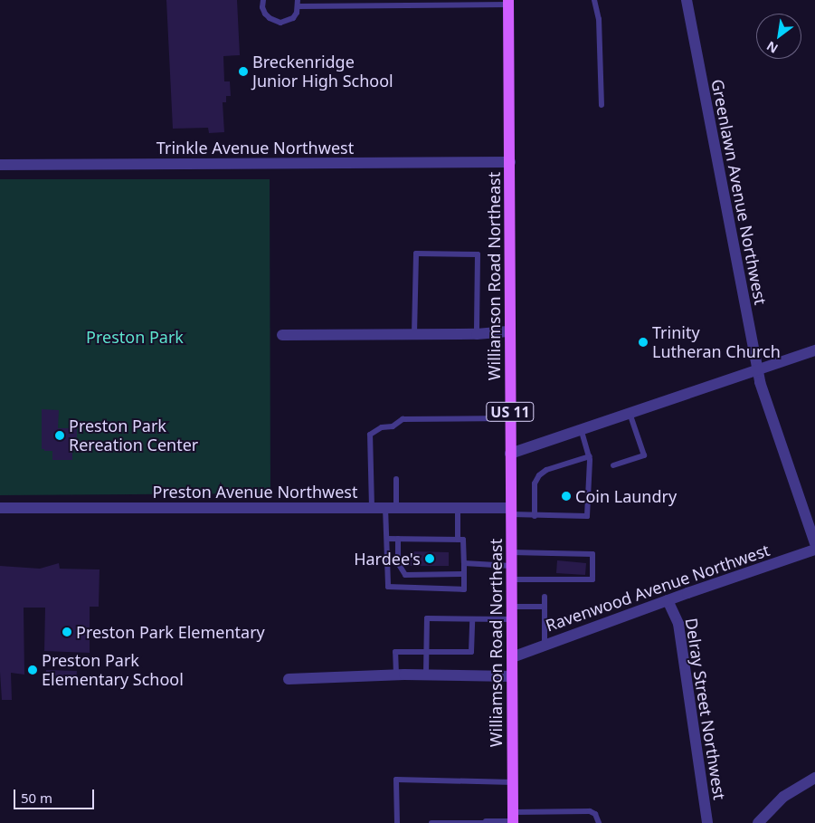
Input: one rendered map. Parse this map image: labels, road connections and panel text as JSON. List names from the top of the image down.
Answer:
{
  "streets": {
    "main road": ["Williamson Road Northeast", "US 11"],
    "street": [
      "Trinkle Avenue Northwest",
      "Greenlawn Avenue Northwest",
      "Preston Avenue Northwest",
      "Ravenwood Avenue Northwest",
      "Delray Street Northwest"
    ]
  },
  "crossings": [
    ["Trinkle Avenue Northwest", "Williamson Road Northeast"],
    ["Williamson Road Northeast", "Preston Avenue Northwest"],
    ["Williamson Road Northeast", "Ravenwood Avenue Northwest"],
    ["Ravenwood Avenue Northwest", "Delray Street Northwest"]
  ],
  "parks": ["Preston Park"],
  "places": [
    "Breckenridge Junior High School",
    "Trinity Lutheran Church",
    "Preston Park Rereation Center",
    "Coin Laundry",
    "Hardee's",
    "Preston Park Elementary",
    "Preston Park Elementary School"
  ],
  "scale_bar": "50 m",
  "north": "bottom left"
}
